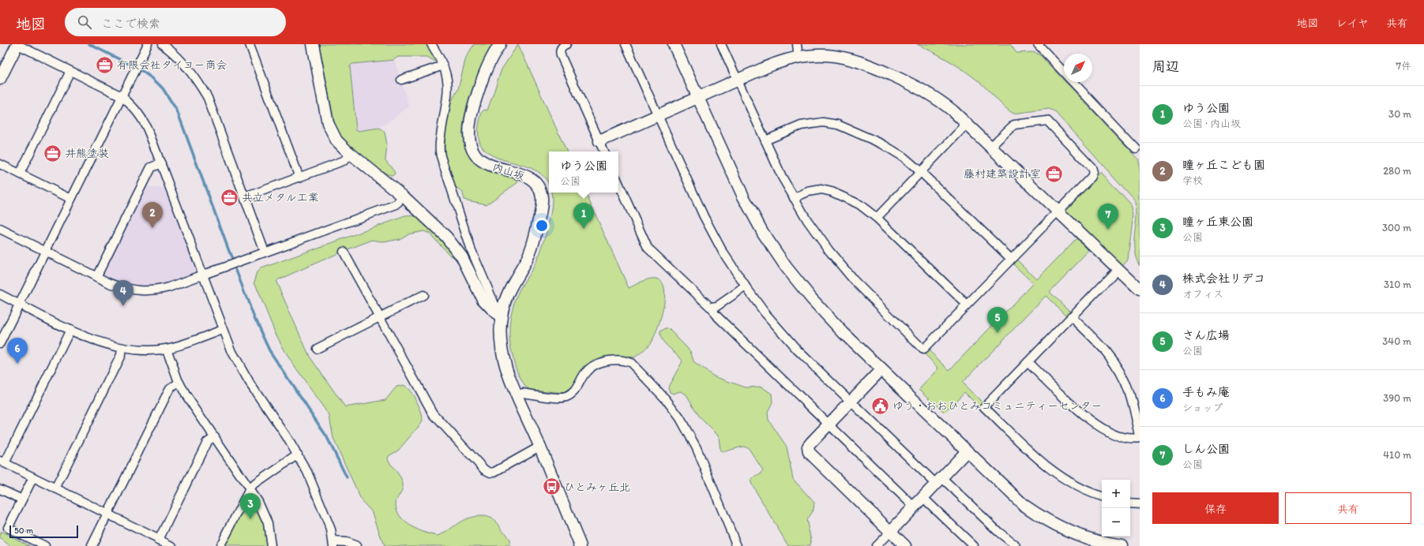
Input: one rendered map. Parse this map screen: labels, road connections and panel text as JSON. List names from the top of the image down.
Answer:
{
  "streets": {
    "street": ["内山坂"]
  },
  "places": {
    "office": [
      "有限会社タイコー商会",
      "井熊塗装",
      "藤村建築設計室",
      "共立メタル工業"
    ],
    "public building": ["ゆう・おおひとみコミュニティーセンター"],
    "bus stop": ["ひとみヶ丘北"]
  },
  "scale_bar": "50 m",
  "north": "top right",
  "page": {
    "header": "地図",
    "search": "ここで検索",
    "nav": ["地図", "レイヤ", "共有"],
    "heading": ["周辺", "7件"],
    "list": [
      {
        "mark": "1",
        "name": "ゆう公園",
        "note": "公園 · 内山坂",
        "value": "30 m"
      },
      {
        "mark": "2",
        "name": "瞳ヶ丘こども園",
        "note": "学校",
        "value": "280 m"
      },
      {
        "mark": "3",
        "name": "瞳ヶ丘東公園",
        "note": "公園",
        "value": "300 m"
      },
      {
        "mark": "4",
        "name": "株式会社リデコ",
        "note": "オフィス",
        "value": "310 m"
      },
      {
        "mark": "5",
        "name": "さん広場",
        "note": "公園",
        "value": "340 m"
      },
      {
        "mark": "6",
        "name": "手もみ庵",
        "note": "ショップ",
        "value": "390 m"
      },
      {
        "mark": "7",
        "name": "しん公園",
        "note": "公園",
        "value": "410 m"
      }
    ],
    "popup": ["ゆう公園", "公園"],
    "pins": [
      "2",
      "1",
      "7",
      "4",
      "5",
      "6",
      "3"
    ],
    "map_buttons": ["+", "−"],
    "buttons": ["保存", "共有"],
    "scale": "50 m"
  }
}
